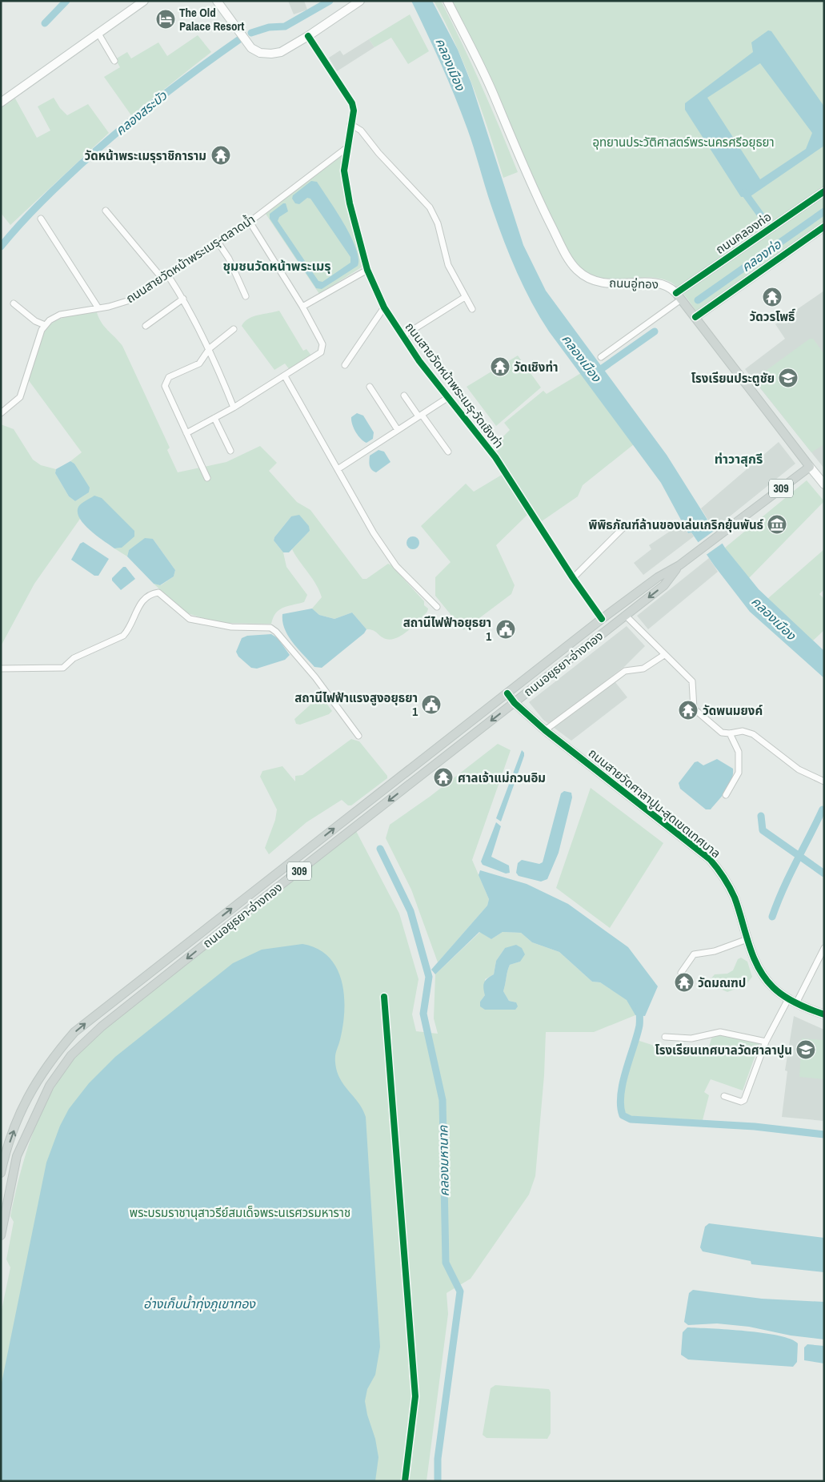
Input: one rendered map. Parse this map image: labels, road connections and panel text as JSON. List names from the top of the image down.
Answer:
{
  "streets": {
    "main road": [
      "ถนนคลองท่อ",
      "ถนนอู่ทอง",
      "309",
      "ถนนอยุธยา-อ่างทอง"
    ],
    "street": ["ถนนสายวัดหน้าพระเมรุ-ตลาดน้ำ", "ถนนสายวัดหน้าพระเมรุ-วัดเชิงท่า", "ถนนสายวัดศาลาปูน-สุดเขตเทศบาล"]
  },
  "crossings": [
    ["ถนนคลองท่อ", "ถนนอู่ทอง"],
    ["ถนนสายวัดหน้าพระเมรุ-ตลาดน้ำ", "ถนนสายวัดหน้าพระเมรุ-วัดเชิงท่า"],
    ["ถนนอู่ทอง", "ถนนอยุธยา-อ่างทอง"],
    ["ถนนสายวัดหน้าพระเมรุ-วัดเชิงท่า", "ถนนอยุธยา-อ่างทอง"],
    ["ถนนอยุธยา-อ่างทอง", "ถนนสายวัดศาลาปูน-สุดเขตเทศบาล"]
  ],
  "districts": ["ชุมชนวัดหน้าพระเมรุ", "ท่าวาสุกรี"],
  "water": [
    "คลองเมือง",
    "คลองสระบัว",
    "คลองท่อ",
    "คลองมหานาค",
    "อ่างเก็บน้ำทุ่งภูเขาทอง"
  ],
  "parks": ["อุทยานประวัติศาสตร์พระนครศรีอยุธยา", "พระบรมราชานุสาวรีย์สมเด็จพระนเรศวรมหาราช"],
  "places": {
    "hotel": ["The Old Palace Resort"],
    "temple": [
      "วัดหน้าพระเมรุราชิการาม",
      "วัดวรโพธิ์",
      "วัดเชิงท่า",
      "วัดพนมยงค์",
      "ศาลเจ้าแม่กวนอิม",
      "วัดมณฑป"
    ],
    "school or university": ["โรงเรียนประตูชัย", "โรงเรียนเทศบาลวัดศาลาปูน"],
    "museum": ["พิพิธภัณฑ์ล้านของเล่นเกริกยุ้นพันธ์"],
    "public building": ["สถานีไฟฟ้าอยุธยา 1", "สถานีไฟฟ้าแรงสูงอยุธยา 1"]
  }
}
